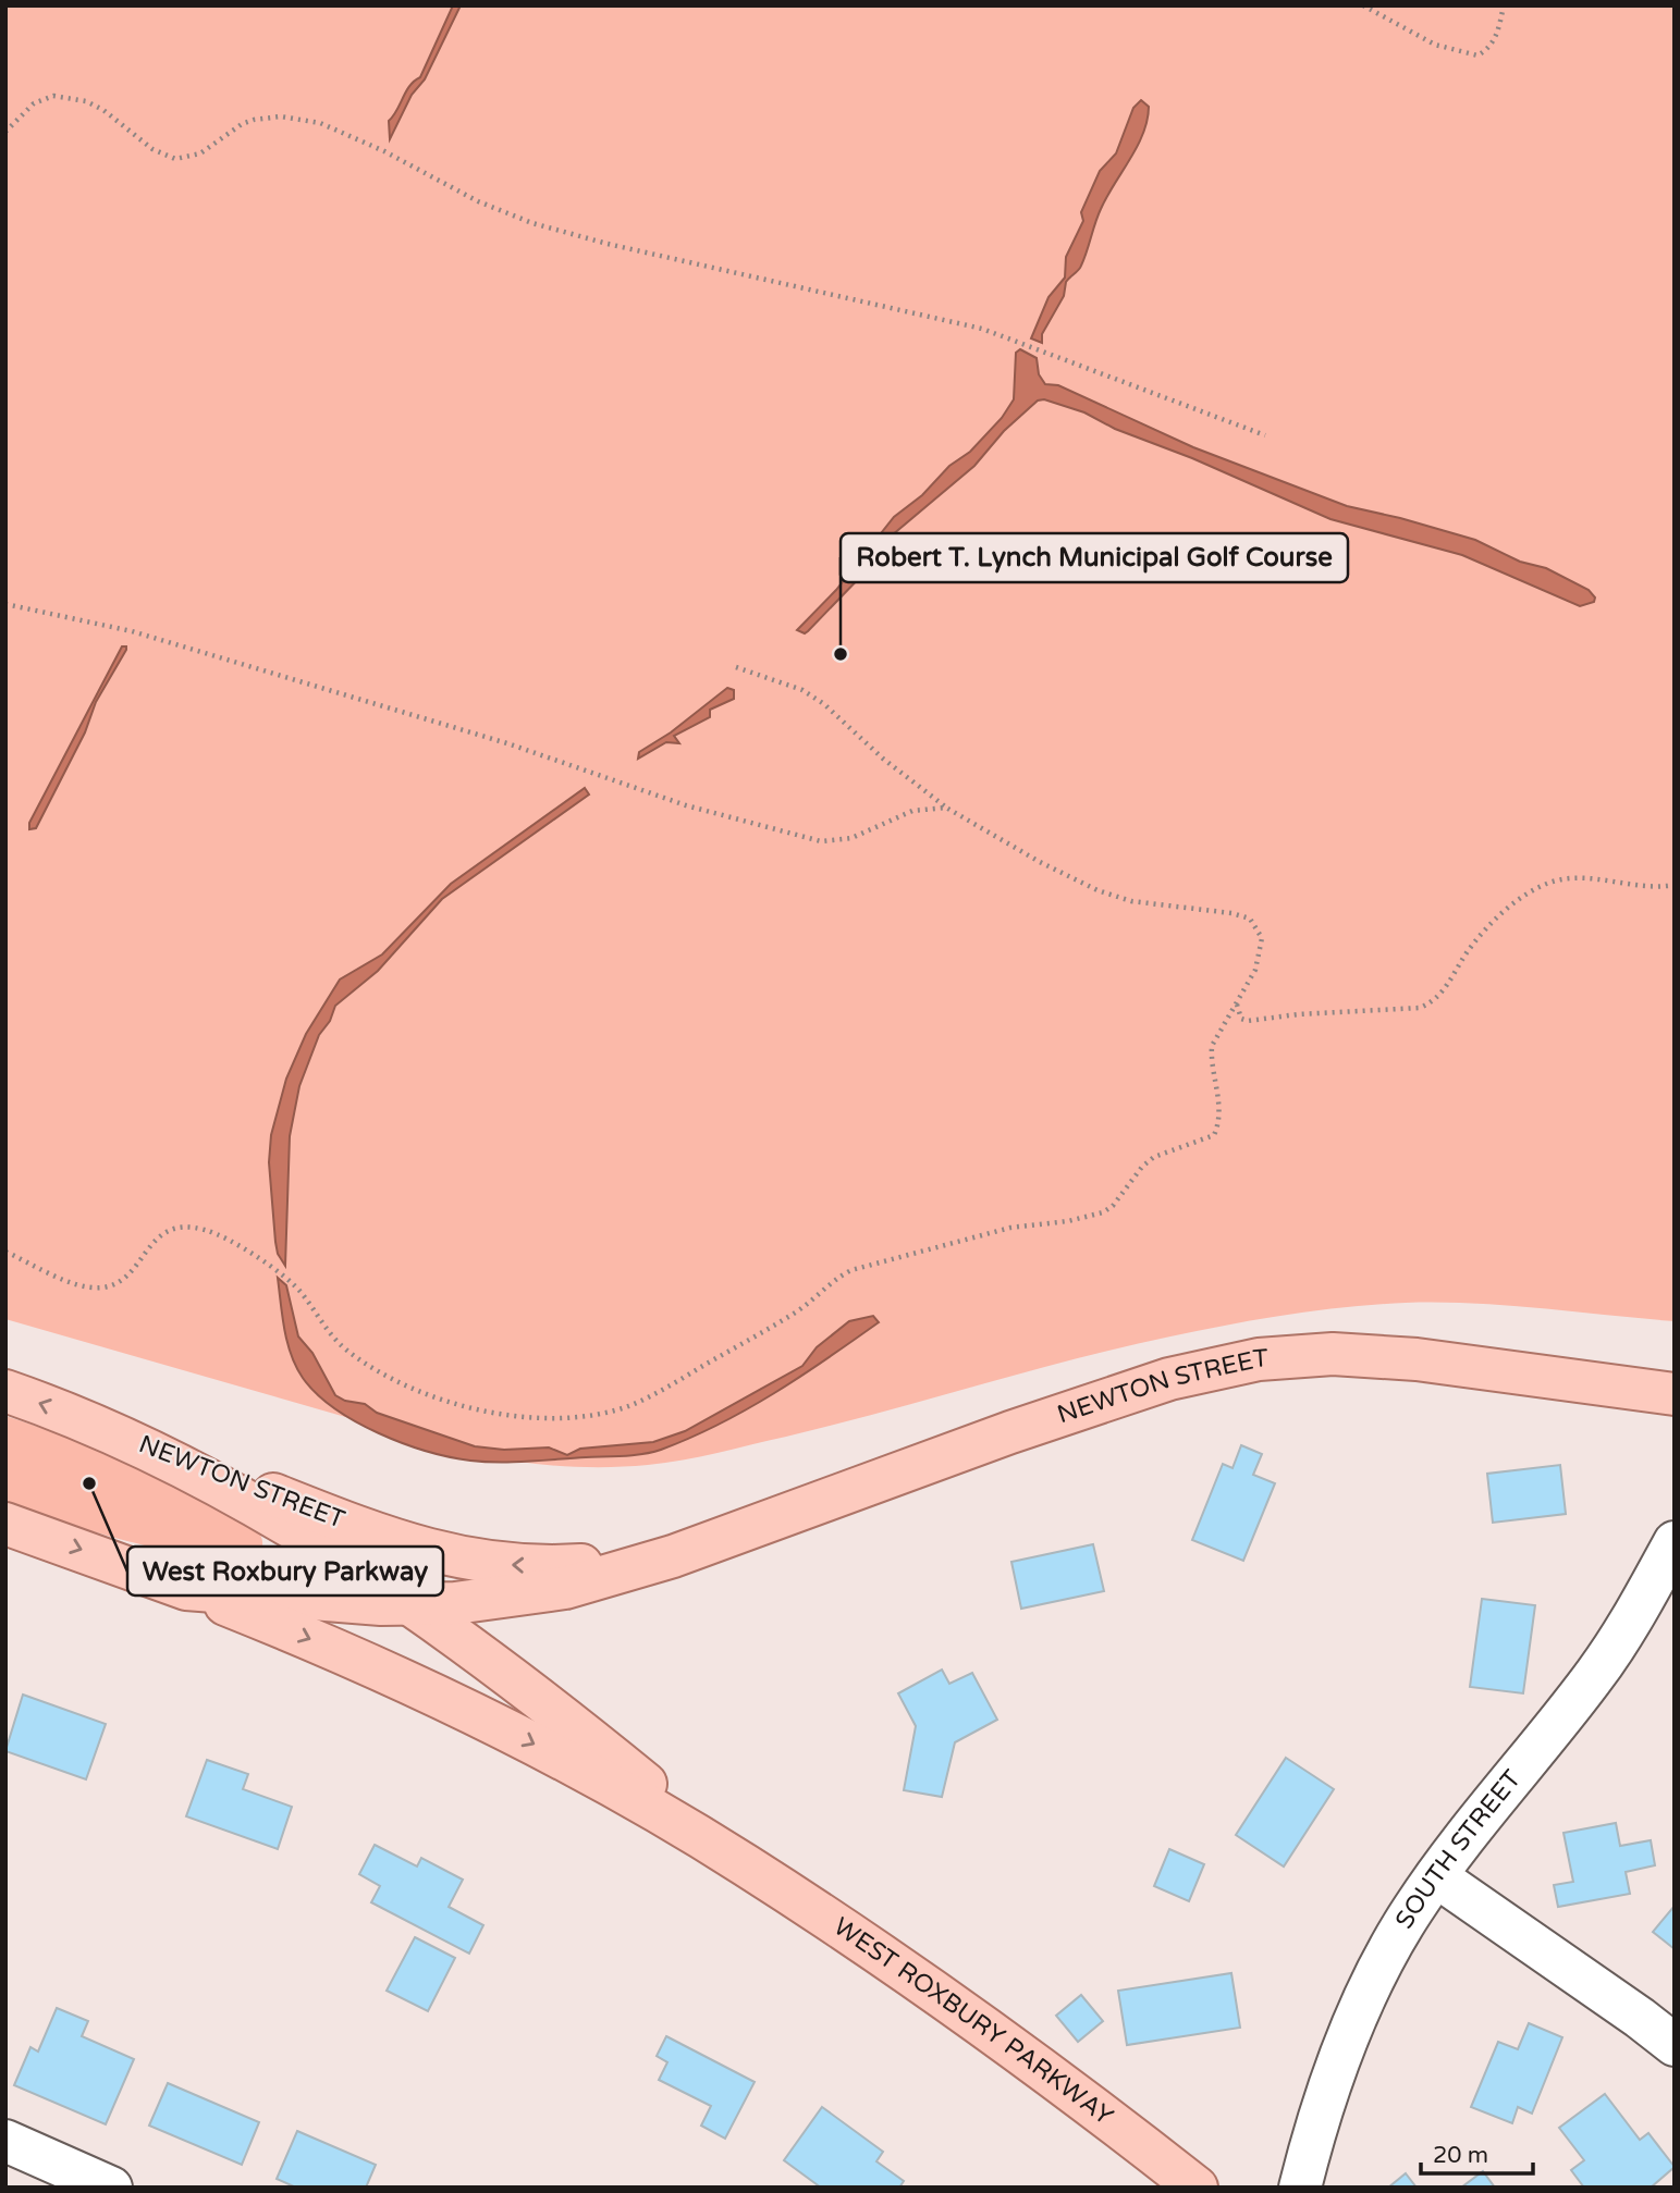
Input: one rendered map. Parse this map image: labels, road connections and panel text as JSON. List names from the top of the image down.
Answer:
{
  "streets": {
    "main road": ["NEWTON STREET", "WEST ROXBURY PARKWAY"],
    "street": ["SOUTH STREET"]
  },
  "crossings": [
    ["NEWTON STREET", "WEST ROXBURY PARKWAY"]
  ],
  "places": ["Robert T. Lynch Municipal Golf Course", "West Roxbury Parkway"],
  "scale_bar": "20 m"
}
